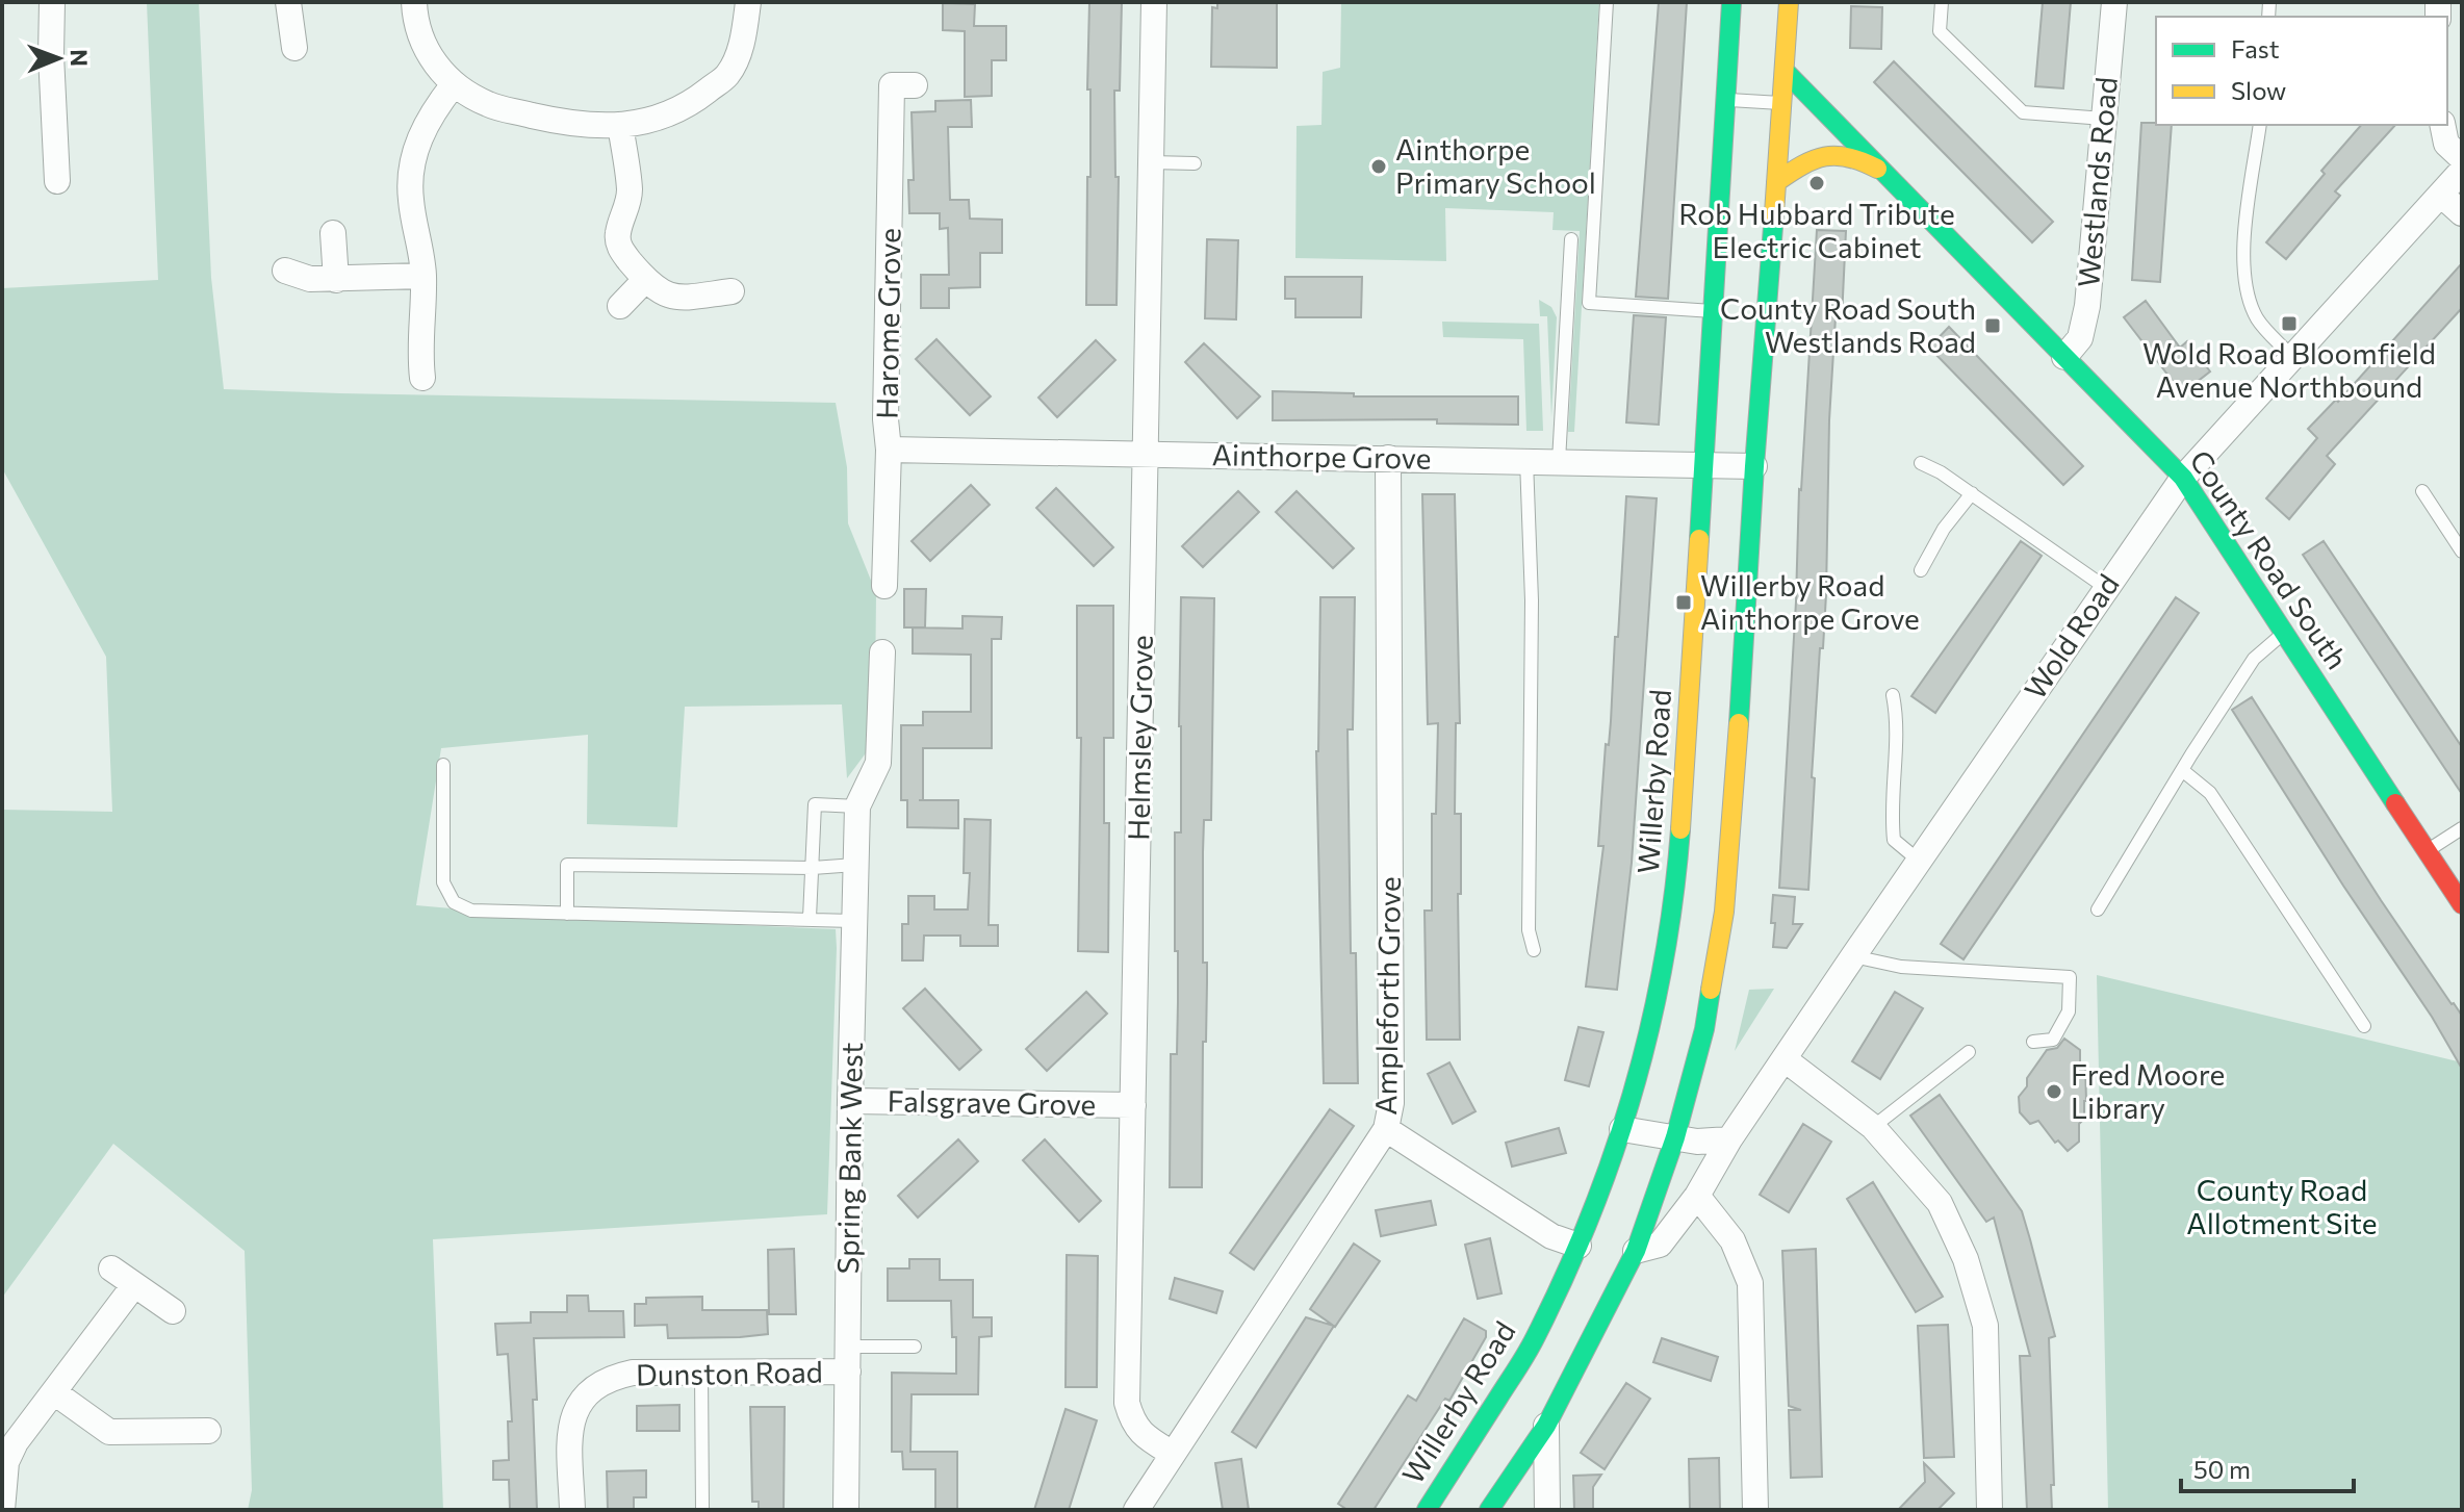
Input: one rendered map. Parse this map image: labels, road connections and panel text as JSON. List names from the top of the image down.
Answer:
{
  "streets": {
    "street": [
      "Westlands Road",
      "Harome Grove",
      "Ainthorpe Grove",
      "County Road South",
      "Wold Road",
      "Helmsley Grove",
      "Willerby Road",
      "Ampleforth Grove",
      "Falsgrave Grove",
      "Spring Bank West",
      "Dunston Road"
    ]
  },
  "crossings": [
    ["Westlands Road", "County Road South"],
    ["Harome Grove", "Ainthorpe Grove"],
    ["Ainthorpe Grove", "Helmsley Grove"],
    ["Ainthorpe Grove", "Willerby Road"],
    ["Ainthorpe Grove", "Ampleforth Grove"],
    ["County Road South", "Wold Road"],
    ["Helmsley Grove", "Ampleforth Grove"],
    ["Helmsley Grove", "Falsgrave Grove"],
    ["Falsgrave Grove", "Spring Bank West"],
    ["Spring Bank West", "Dunston Road"]
  ],
  "parks": ["County Road Allotment Site"],
  "places": {
    "other": ["Ainthorpe Primary School", "Rob Hubbard Tribute Electric Cabinet", "Fred Moore Library"],
    "transit": ["Wold Road Bloomfield Avenue Northbound", "County Road South Westlands Road", "Willerby Road Ainthorpe Grove"]
  },
  "legend": ["Fast", "Slow"],
  "scale_bar": "50 m",
  "north": "right"
}
